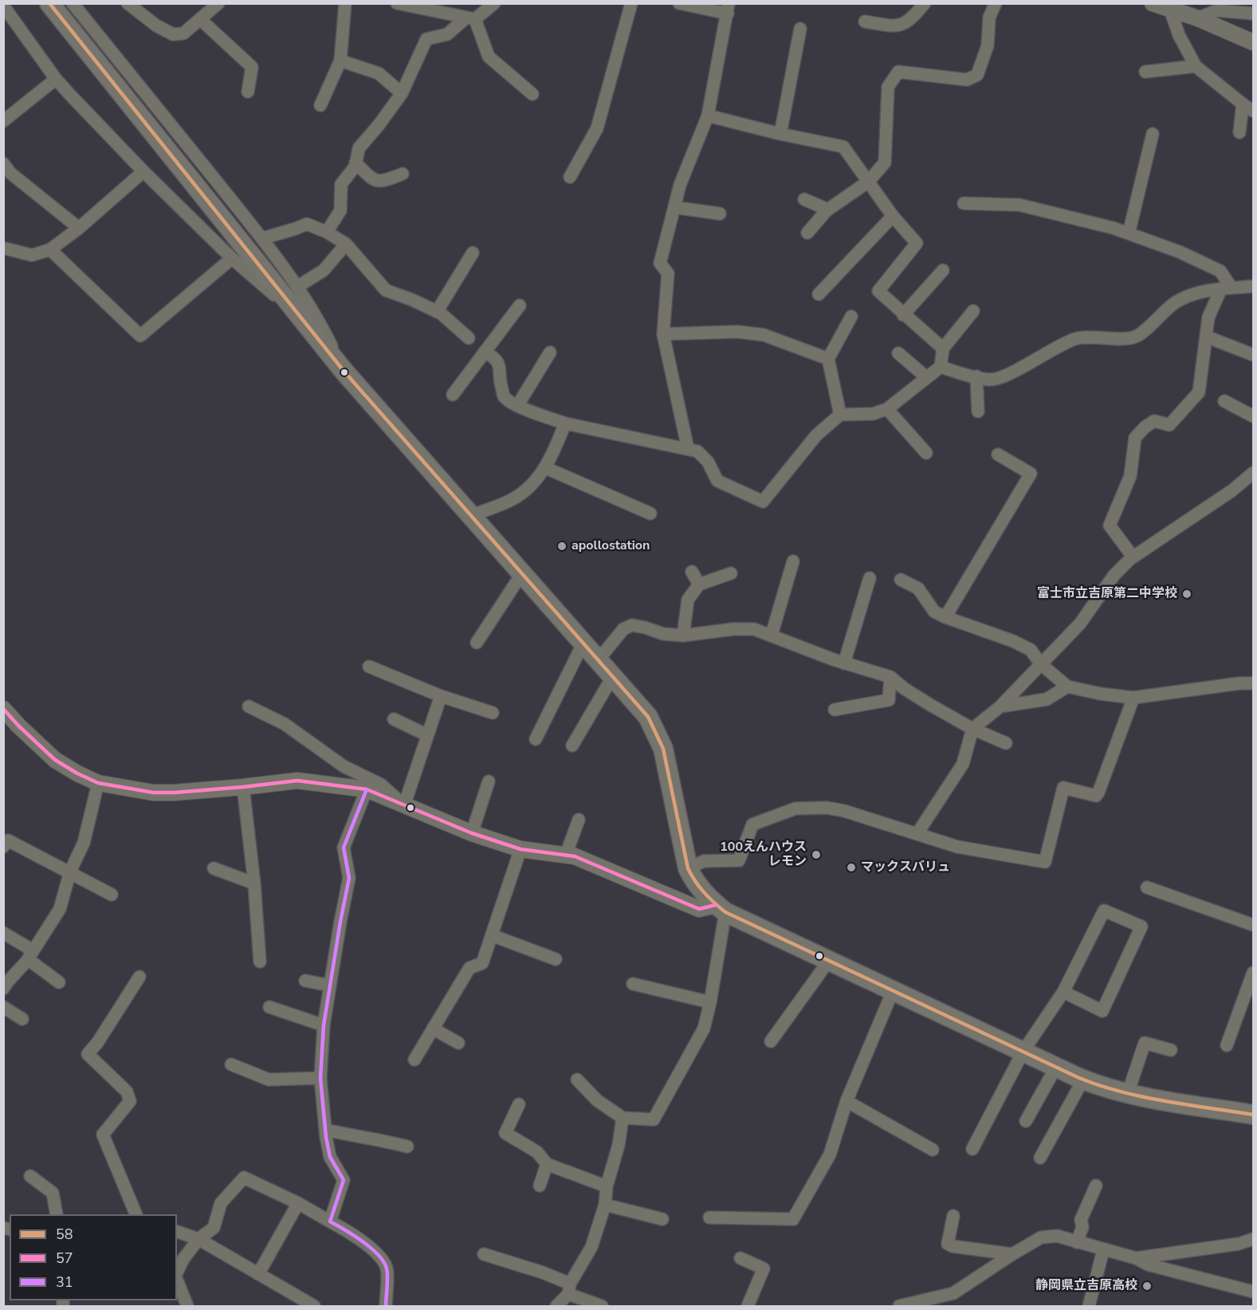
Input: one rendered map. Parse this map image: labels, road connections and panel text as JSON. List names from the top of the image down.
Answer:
{
  "places": [
    "apollostation",
    "富士市立吉原第二中学校",
    "100えんハウス レモン",
    "マックスバリュ",
    "静岡県立吉原高校"
  ],
  "lines": ["transit line 58", "transit line 57", "transit line 31"],
  "legend": ["58", "57", "31"]
}
